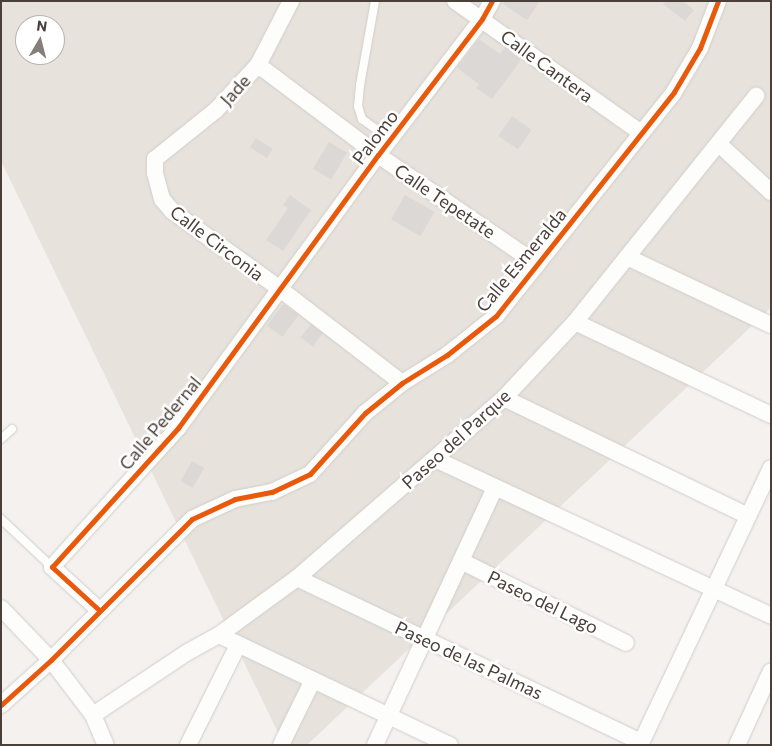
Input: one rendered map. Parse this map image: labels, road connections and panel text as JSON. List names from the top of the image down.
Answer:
{
  "streets": {
    "street": [
      "Calle Cantera",
      "Jade",
      "Palomo",
      "Calle Tepetate",
      "Calle Circonia",
      "Calle Esmeralda",
      "Calle Pedernal",
      "Paseo del Parque",
      "Paseo del Lago",
      "Paseo de las Palmas"
    ]
  },
  "crossings": [
    ["Calle Cantera", "Palomo"],
    ["Calle Cantera", "Calle Esmeralda"],
    ["Jade", "Calle Tepetate"],
    ["Jade", "Calle Circonia"],
    ["Palomo", "Calle Tepetate"],
    ["Palomo", "Calle Circonia"],
    ["Palomo", "Calle Pedernal"],
    ["Calle Tepetate", "Calle Esmeralda"],
    ["Calle Circonia", "Calle Esmeralda"],
    ["Calle Circonia", "Calle Pedernal"],
    ["Paseo del Parque", "Paseo de las Palmas"]
  ],
  "north": "top"
}
